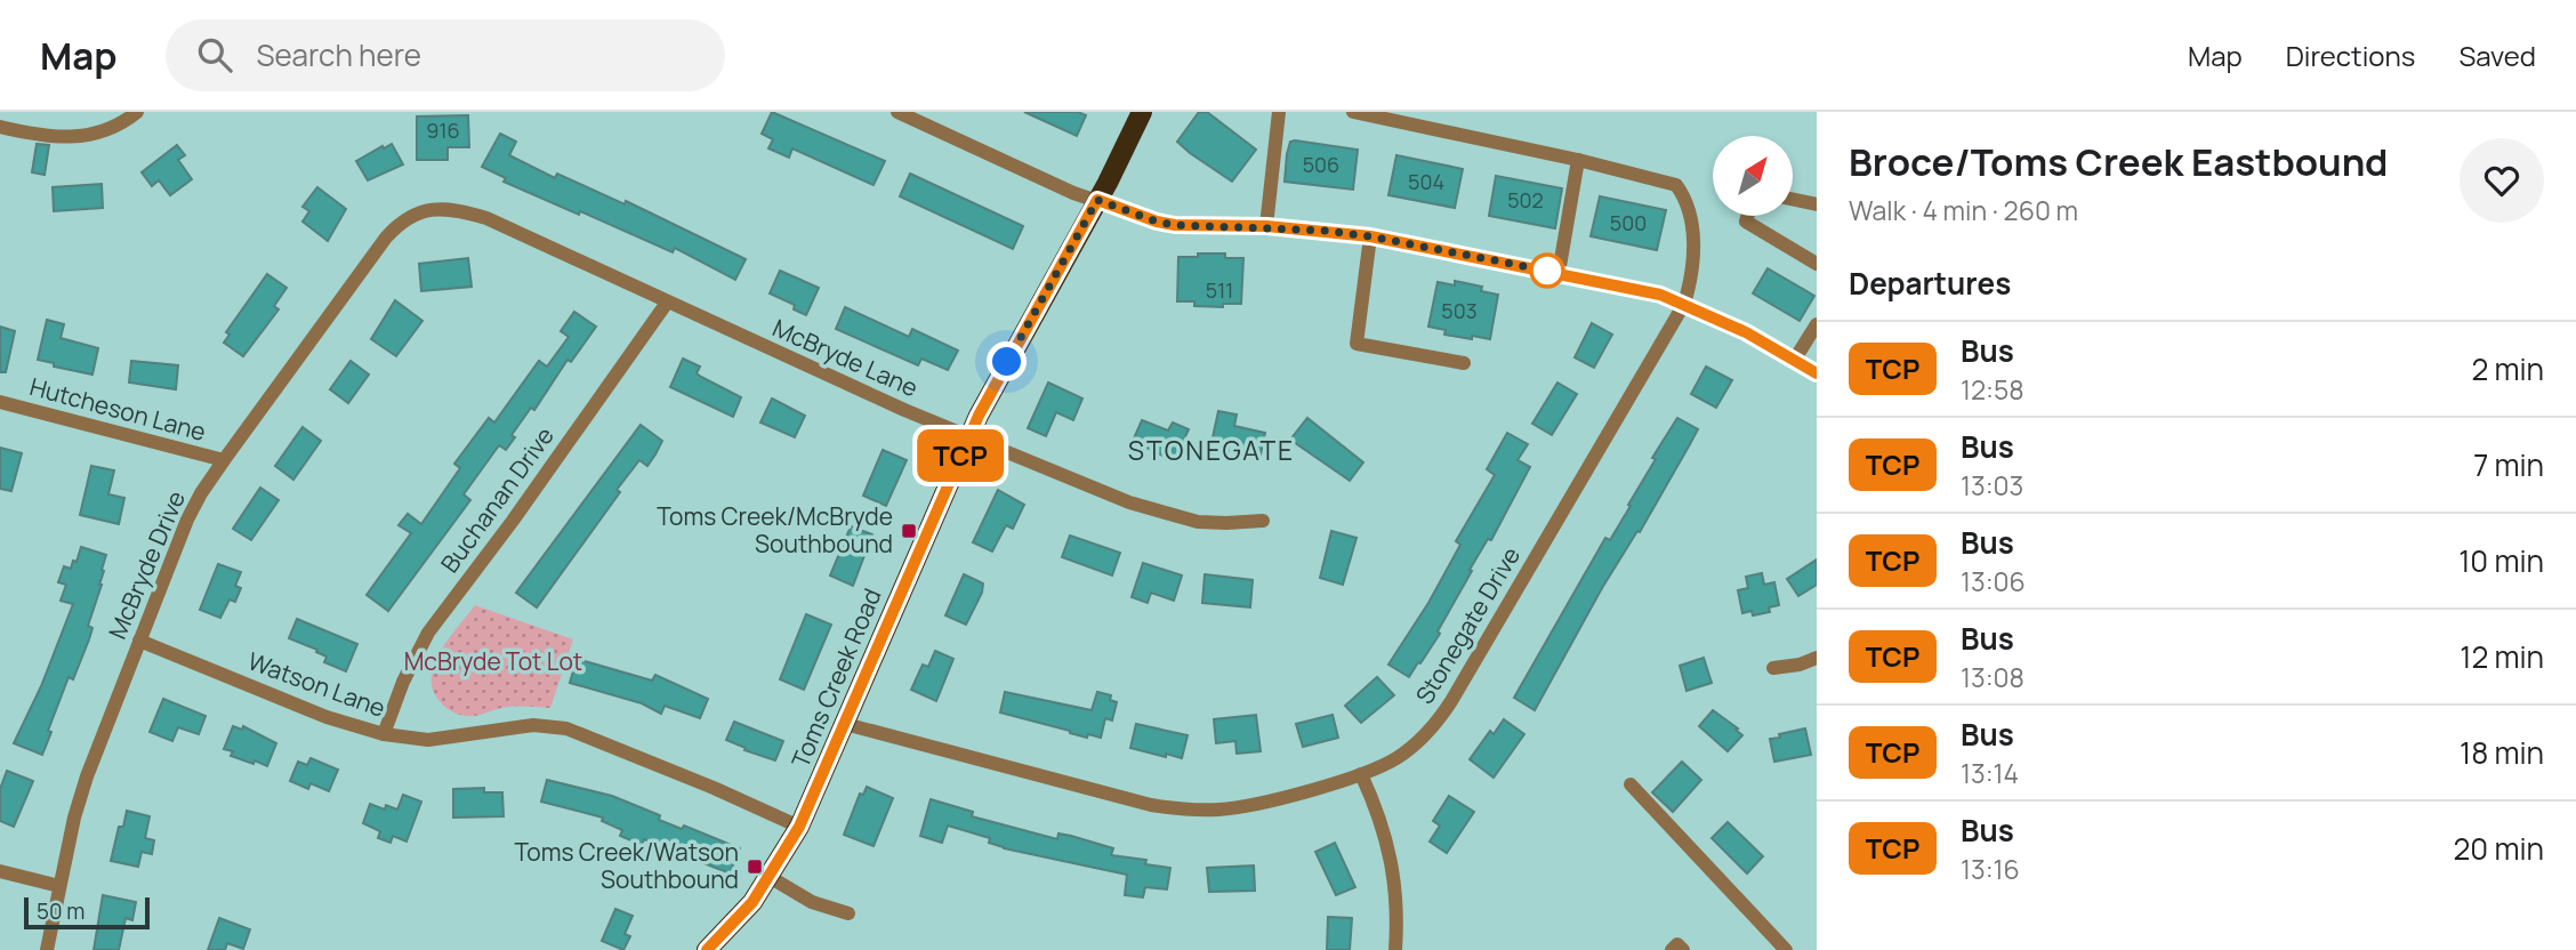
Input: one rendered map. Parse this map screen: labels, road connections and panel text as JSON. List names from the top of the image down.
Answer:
{
  "streets": {
    "main road": ["Toms Creek Road"],
    "street": [
      "McBryde Lane",
      "Hutcheson Lane",
      "Buchanan Drive",
      "McBryde Drive",
      "Stonegate Drive",
      "Watson Lane"
    ]
  },
  "crossings": [
    ["McBryde Lane", "Buchanan Drive"],
    ["McBryde Lane", "McBryde Drive"],
    ["McBryde Lane", "Toms Creek Road"],
    ["Hutcheson Lane", "McBryde Drive"],
    ["Buchanan Drive", "Watson Lane"],
    ["McBryde Drive", "Watson Lane"],
    ["Stonegate Drive", "Toms Creek Road"],
    ["Toms Creek Road", "Watson Lane"]
  ],
  "districts": ["STONEGATE"],
  "parks": ["McBryde Tot Lot"],
  "places": {
    "transit": ["Toms Creek/McBryde Southbound", "Toms Creek/Watson Southbound"]
  },
  "lines": ["bus line TCP"],
  "house_numbers": [
    "916",
    "506",
    "504",
    "502",
    "500",
    "511",
    "503"
  ],
  "scale_bar": "50 m",
  "north": "top right",
  "page": {
    "header": "Map",
    "search": "Search here",
    "nav": ["Map", "Directions", "Saved"],
    "on_map": "TCP",
    "heading": [
      ["Broce/Toms Creek Eastbound", "Walk · 4 min · 260 m"],
      "Departures"
    ],
    "list": [
      {
        "mark": "TCP",
        "name": "Bus",
        "note": "12:58",
        "value": "2 min"
      },
      {
        "mark": "TCP",
        "name": "Bus",
        "note": "13:03",
        "value": "7 min"
      },
      {
        "mark": "TCP",
        "name": "Bus",
        "note": "13:06",
        "value": "10 min"
      },
      {
        "mark": "TCP",
        "name": "Bus",
        "note": "13:08",
        "value": "12 min"
      },
      {
        "mark": "TCP",
        "name": "Bus",
        "note": "13:14",
        "value": "18 min"
      },
      {
        "mark": "TCP",
        "name": "Bus",
        "note": "13:16",
        "value": "20 min"
      }
    ],
    "scale": "50 m"
  }
}
